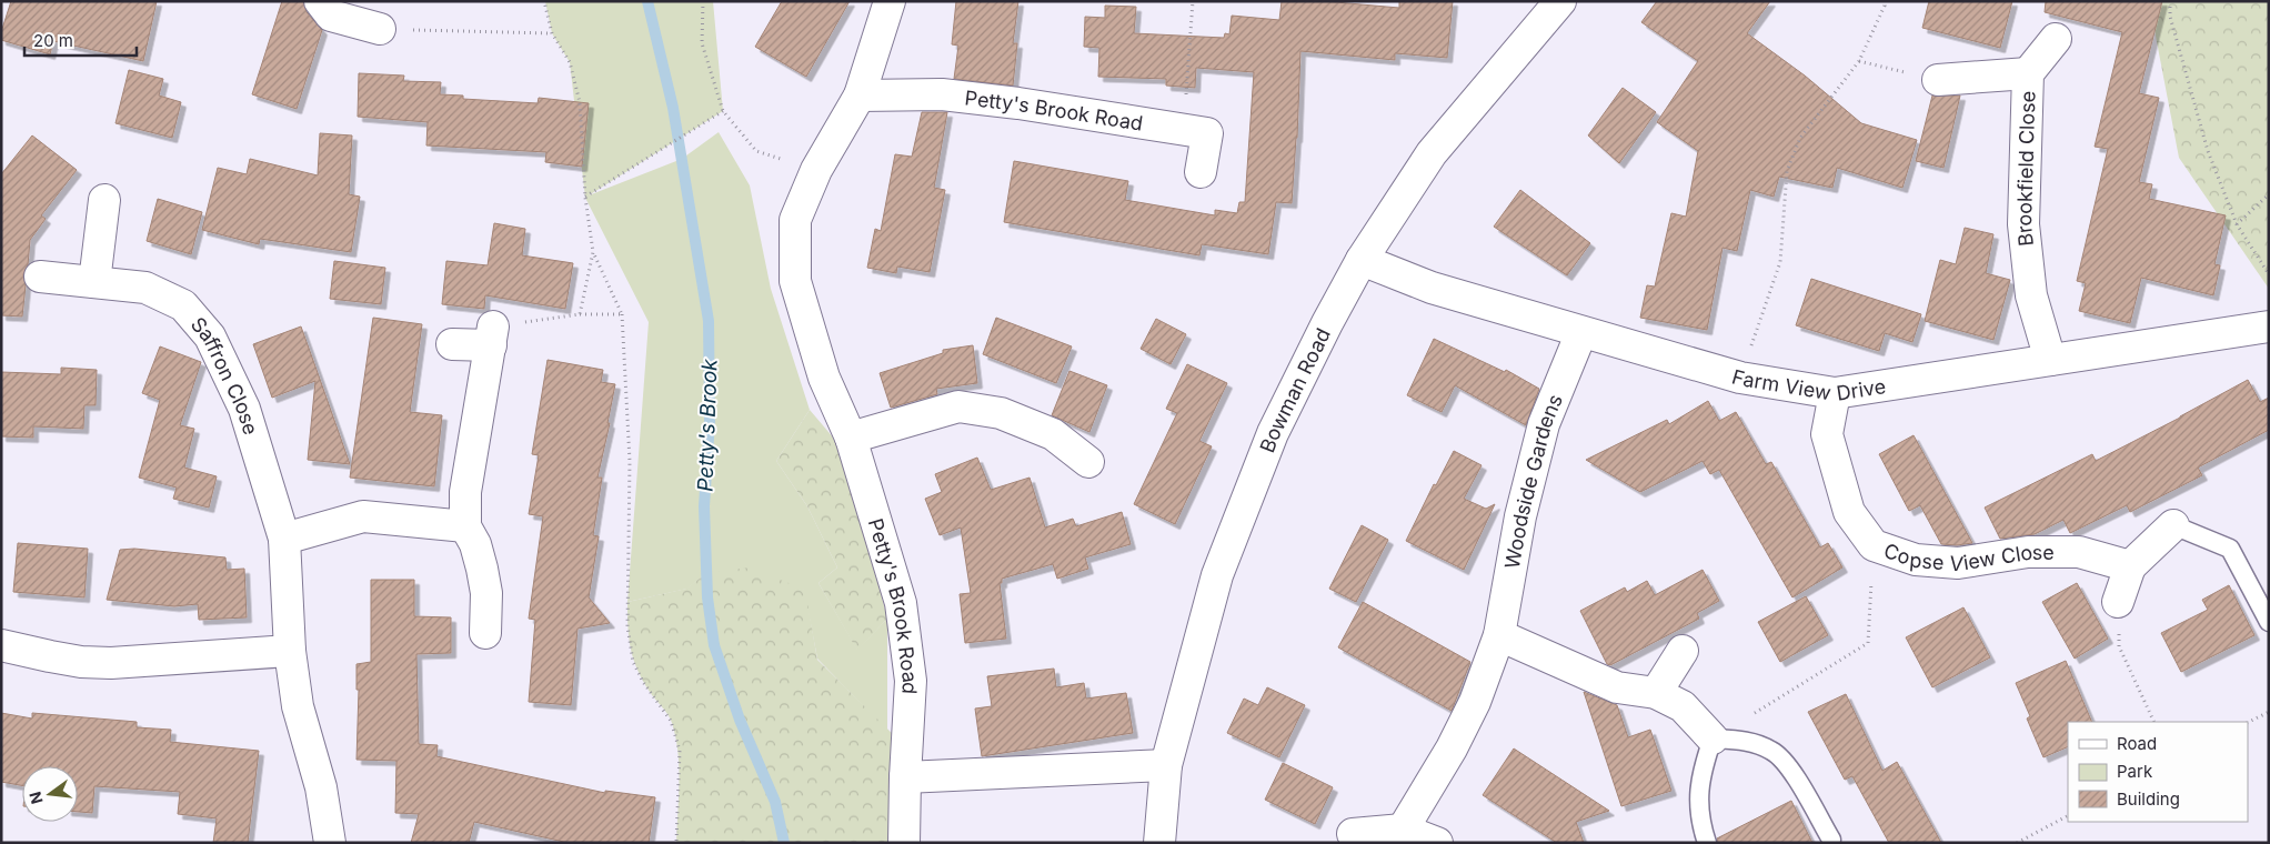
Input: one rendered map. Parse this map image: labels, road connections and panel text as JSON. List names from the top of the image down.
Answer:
{
  "streets": {
    "street": [
      "Petty's Brook Road",
      "Brookfield Close",
      "Saffron Close",
      "Farm View Drive",
      "Bowman Road",
      "Woodside Gardens",
      "Copse View Close"
    ]
  },
  "crossings": [
    ["Brookfield Close", "Farm View Drive"],
    ["Farm View Drive", "Bowman Road"],
    ["Farm View Drive", "Woodside Gardens"],
    ["Farm View Drive", "Copse View Close"]
  ],
  "water": ["Petty's Brook"],
  "legend": ["Road", "Park", "Building"],
  "scale_bar": "20 m",
  "north": "left"
}
